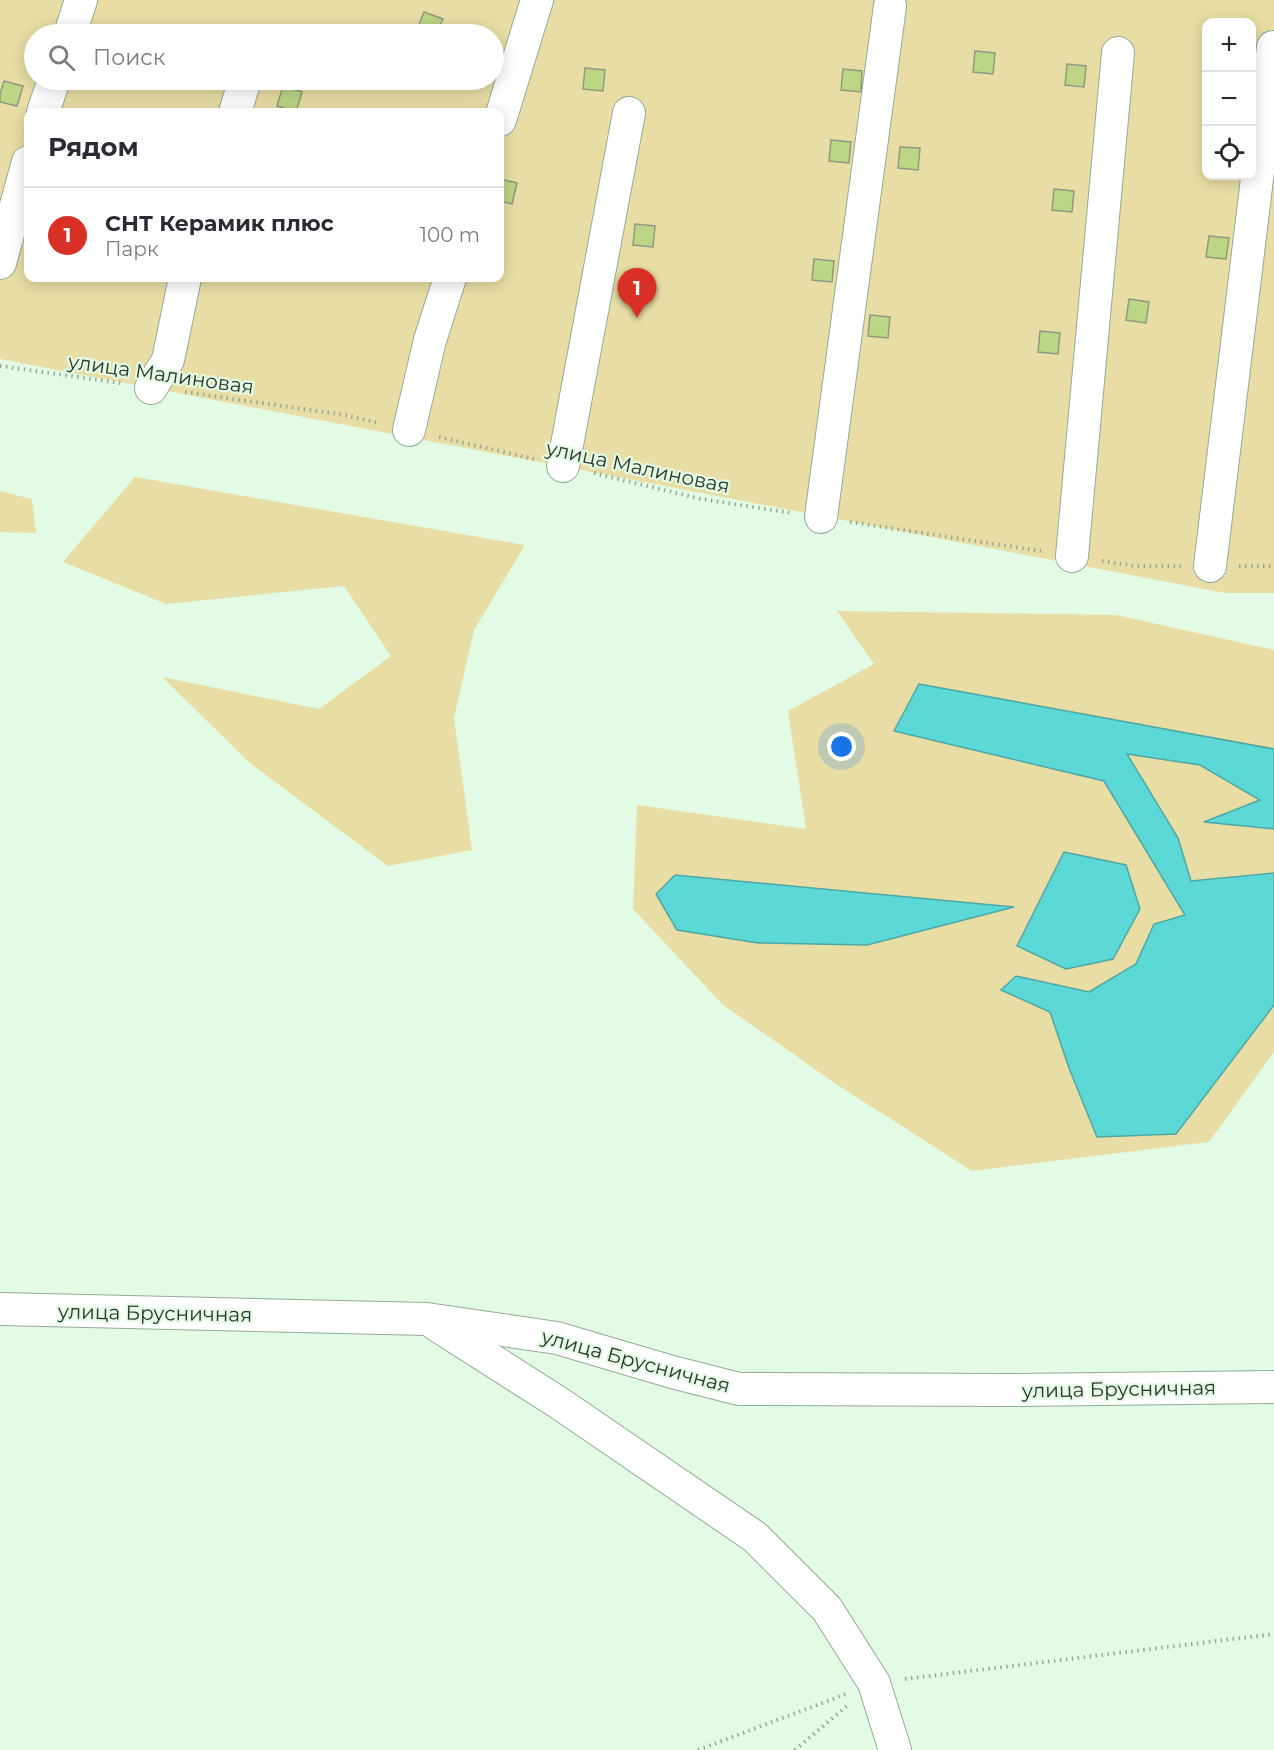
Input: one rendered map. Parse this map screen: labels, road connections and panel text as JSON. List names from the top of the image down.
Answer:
{
  "streets": {
    "street": ["улица Брусничная"],
    "path": ["улица Малиновая"]
  },
  "page": {
    "map_buttons": ["+", "−"],
    "search": "Поиск",
    "heading": "Рядом",
    "list": [
      {
        "mark": "1",
        "name": "СНТ Керамик плюс",
        "note": "Парк",
        "value": "100 m"
      }
    ],
    "pins": "1"
  }
}
